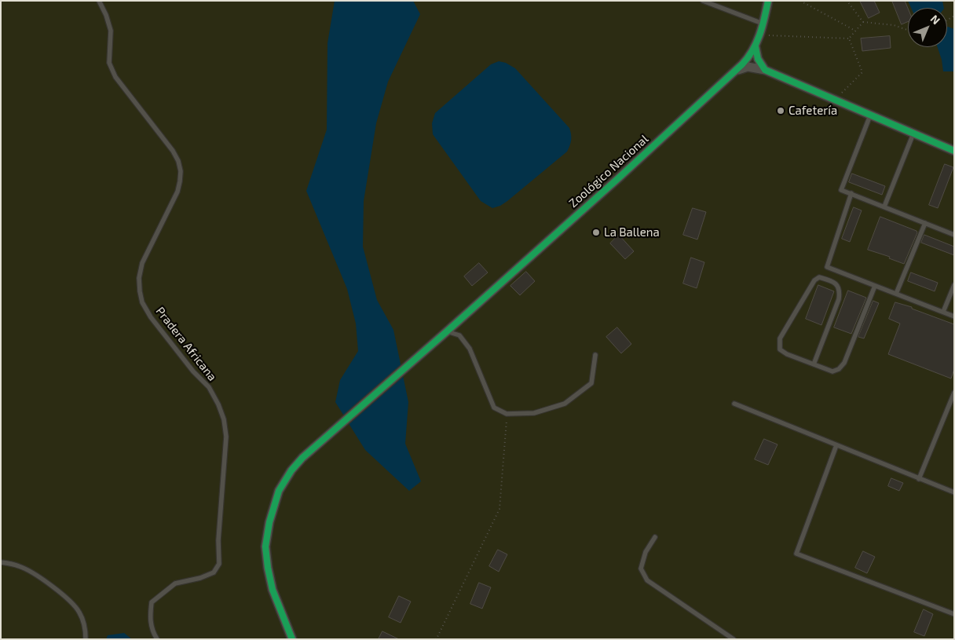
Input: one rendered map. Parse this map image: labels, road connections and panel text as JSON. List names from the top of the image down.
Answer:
{
  "streets": {
    "street": ["Zoológico Nacional"],
    "lane": ["Pradera Africana"]
  },
  "places": ["Cafetería", "La Ballena"],
  "north": "top right"
}
